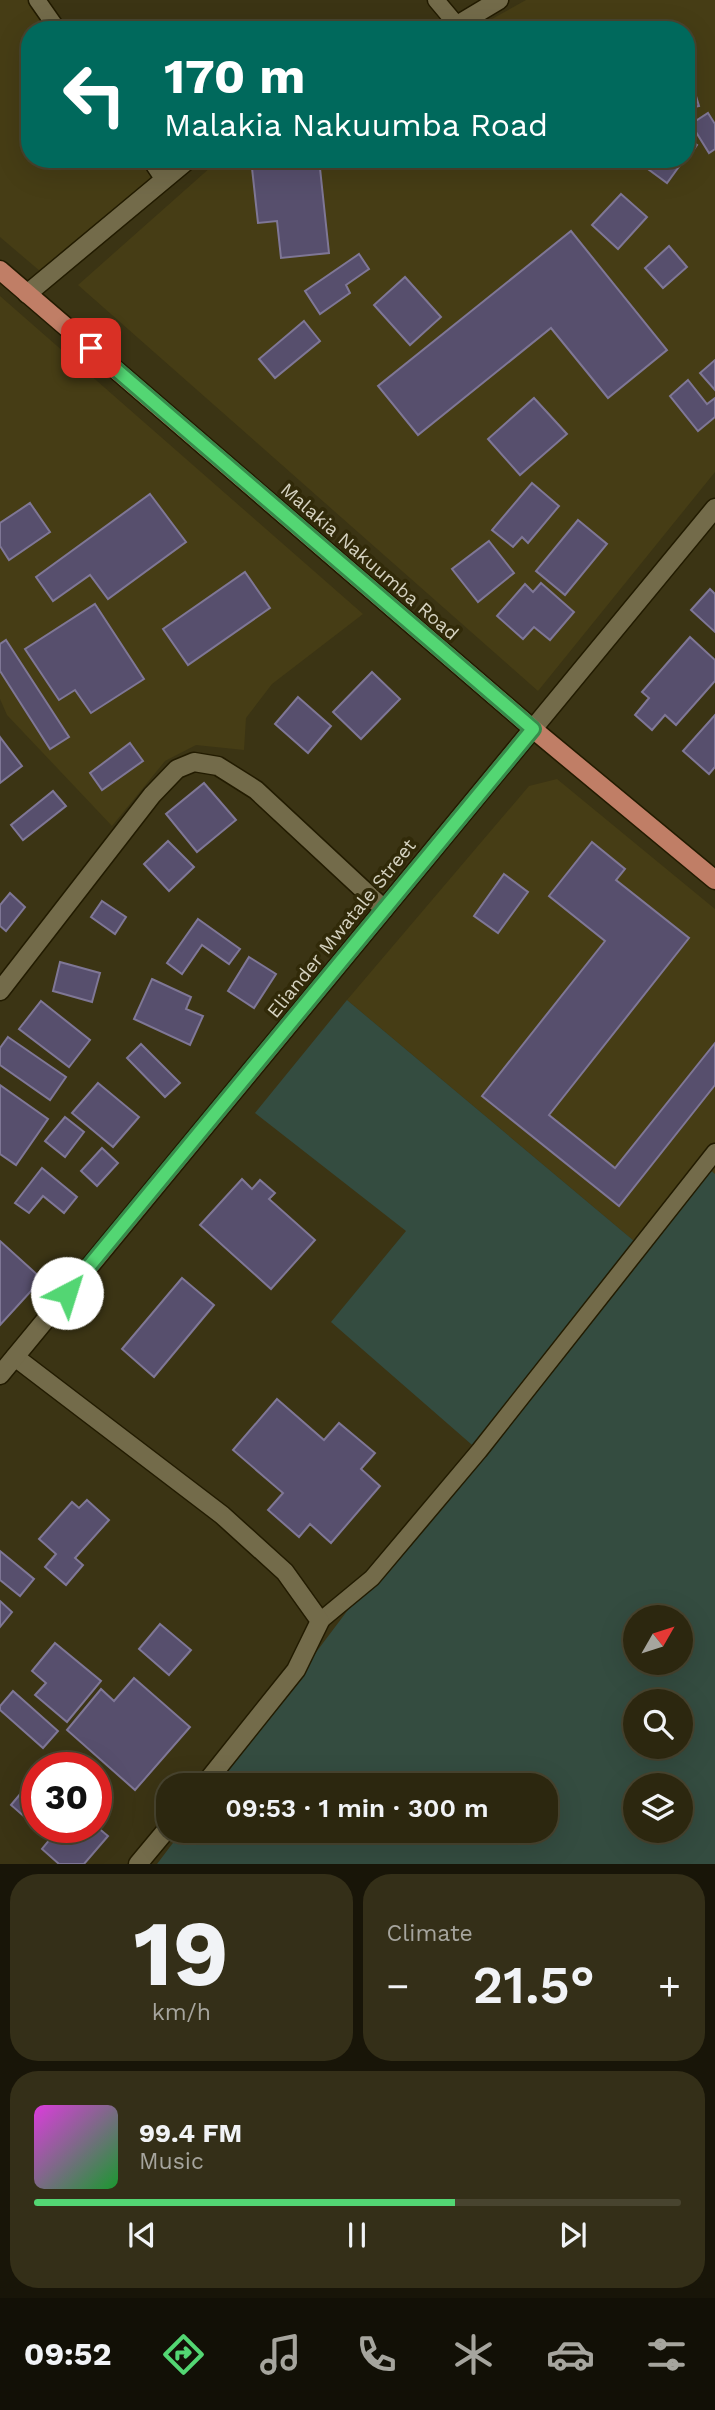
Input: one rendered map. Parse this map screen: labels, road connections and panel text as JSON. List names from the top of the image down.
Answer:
{
  "streets": {
    "main road": ["Malakia Nakuumba Road"],
    "street": ["Eliander Mwatale Street"]
  },
  "crossings": [
    ["Malakia Nakuumba Road", "Eliander Mwatale Street"]
  ],
  "north": "top right",
  "page": {
    "turn": ["170 m", "Malakia Nakuumba Road"],
    "limit": "30",
    "trip": "09:53 · 1 min · 300 m",
    "tile": [
      ["19", "km/h"],
      "Climate"
    ],
    "heat": ["−", "21.5°", "+"],
    "song": ["99.4 FM", "Music"],
    "tabs": "09:52"
  }
}
